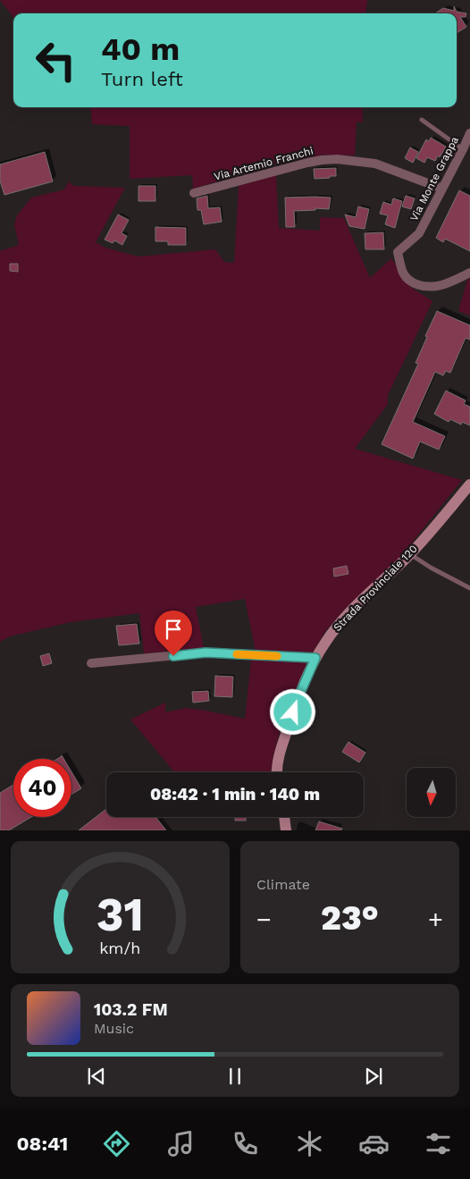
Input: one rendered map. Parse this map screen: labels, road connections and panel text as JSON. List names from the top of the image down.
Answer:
{
  "streets": {
    "street": ["Via Artemio Franchi", "Via Monte Grappa", "Strada Provinciale 120"]
  },
  "crossings": [
    ["Via Artemio Franchi", "Via Monte Grappa"]
  ],
  "north": "bottom",
  "page": {
    "turn": ["40 m", "Turn left"],
    "limit": "40",
    "trip": "08:42 · 1 min · 140 m",
    "tile": "Climate",
    "heat": ["−", "23°", "+"],
    "song": ["103.2 FM", "Music"],
    "tabs": "08:41",
    "gauge": ["31", "km/h"]
  }
}
